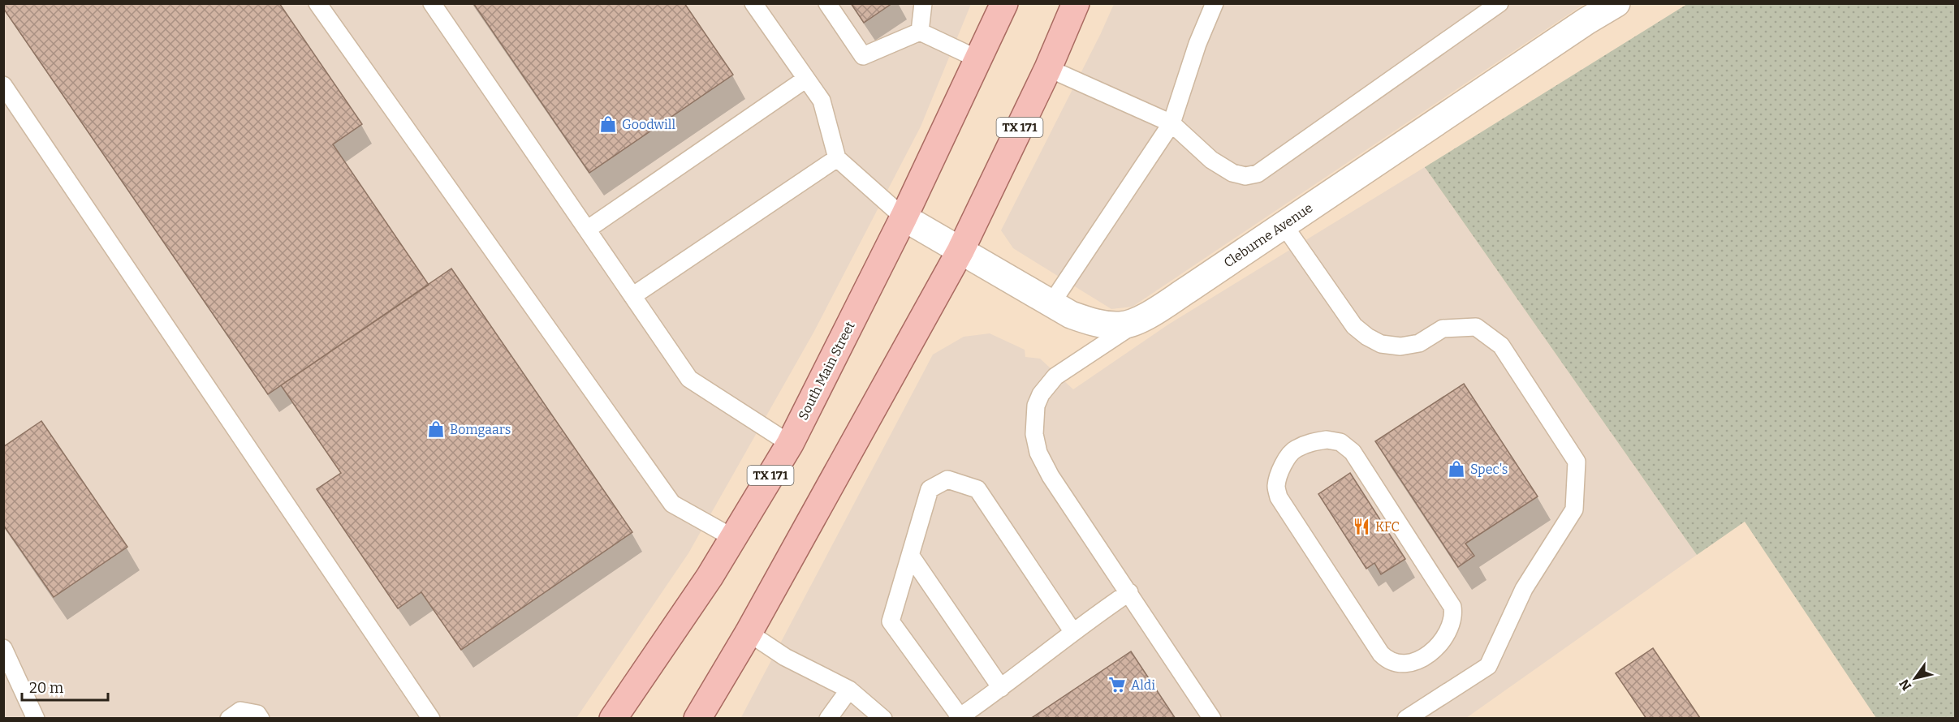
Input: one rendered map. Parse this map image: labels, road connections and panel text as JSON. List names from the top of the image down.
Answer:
{
  "streets": {
    "main road": ["TX 171", "South Main Street"],
    "street": ["Cleburne Avenue"]
  },
  "crossings": [
    ["TX 171", "Cleburne Avenue"],
    ["Cleburne Avenue", "South Main Street"]
  ],
  "places": {
    "shop": ["Goodwill", "Bomgaars", "Spec's"],
    "restaurant": ["KFC"],
    "supermarket": ["Aldi"]
  },
  "scale_bar": "20 m",
  "north": "bottom left"
}
